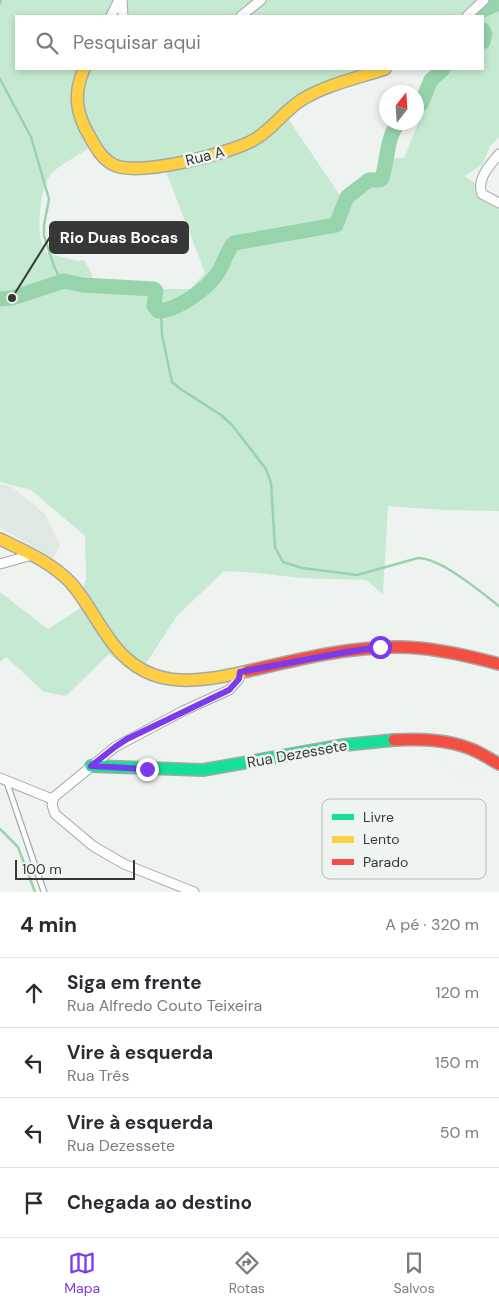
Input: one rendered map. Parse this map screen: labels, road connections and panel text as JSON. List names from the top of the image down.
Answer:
{
  "streets": {
    "street": ["Rua A", "Rua Dezessete"]
  },
  "places": ["Rio Duas Bocas"],
  "legend": ["Livre", "Lento", "Parado"],
  "scale_bar": "100 m",
  "north": "top",
  "page": {
    "search": "Pesquisar aqui",
    "scale": "100 m",
    "heading": ["4 min", "A pé · 320 m"],
    "list": [
      ["Siga em frente", "Rua Alfredo Couto Teixeira", "120 m"],
      ["Vire à esquerda", "Rua Três", "150 m"],
      ["Vire à esquerda", "Rua Dezessete", "50 m"],
      "Chegada ao destino"
    ],
    "nav": ["Mapa", "Rotas", "Salvos"]
  }
}
